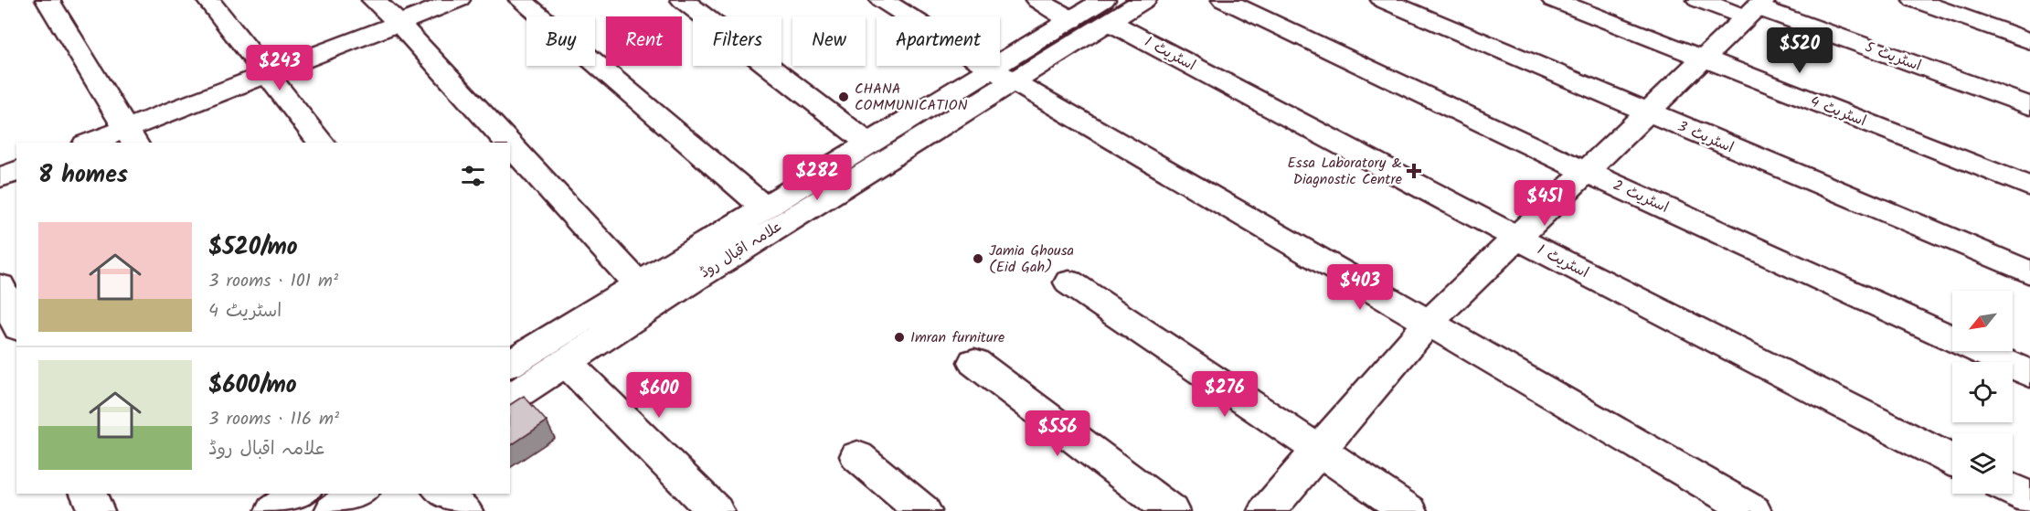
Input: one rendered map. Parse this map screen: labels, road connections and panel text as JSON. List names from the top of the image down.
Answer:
{
  "streets": {
    "street": [
      "اسٹریٹ 1",
      "اسٹریٹ 5",
      "اسٹریٹ 4",
      "اسٹریٹ 3",
      "اسٹریٹ 2",
      "علامہ اقبال روڈ"
    ]
  },
  "crossings": [
    ["اسٹریٹ 1", "علامہ اقبال روڈ"]
  ],
  "places": {
    "other": ["CHANA COMMUNICATION", "Jamia Ghousa (Eid Gah)", "Imran furniture"],
    "health": ["Essa Laboratory & Diagnostic Centre"]
  },
  "north": "bottom left",
  "page": {
    "chip": [
      "Buy",
      "Rent",
      "Filters",
      "New",
      "Apartment"
    ],
    "price": [
      "$520",
      "$243",
      "$282",
      "$451",
      "$403",
      "$276",
      "$600",
      "$556"
    ],
    "heading": "8 homes",
    "list": [
      {
        "name": "$520/mo",
        "note": "3 rooms · 101 m² · اسٹریٹ 4"
      },
      {
        "name": "$600/mo",
        "note": "3 rooms · 116 m² · علامہ اقبال روڈ"
      }
    ]
  }
}
